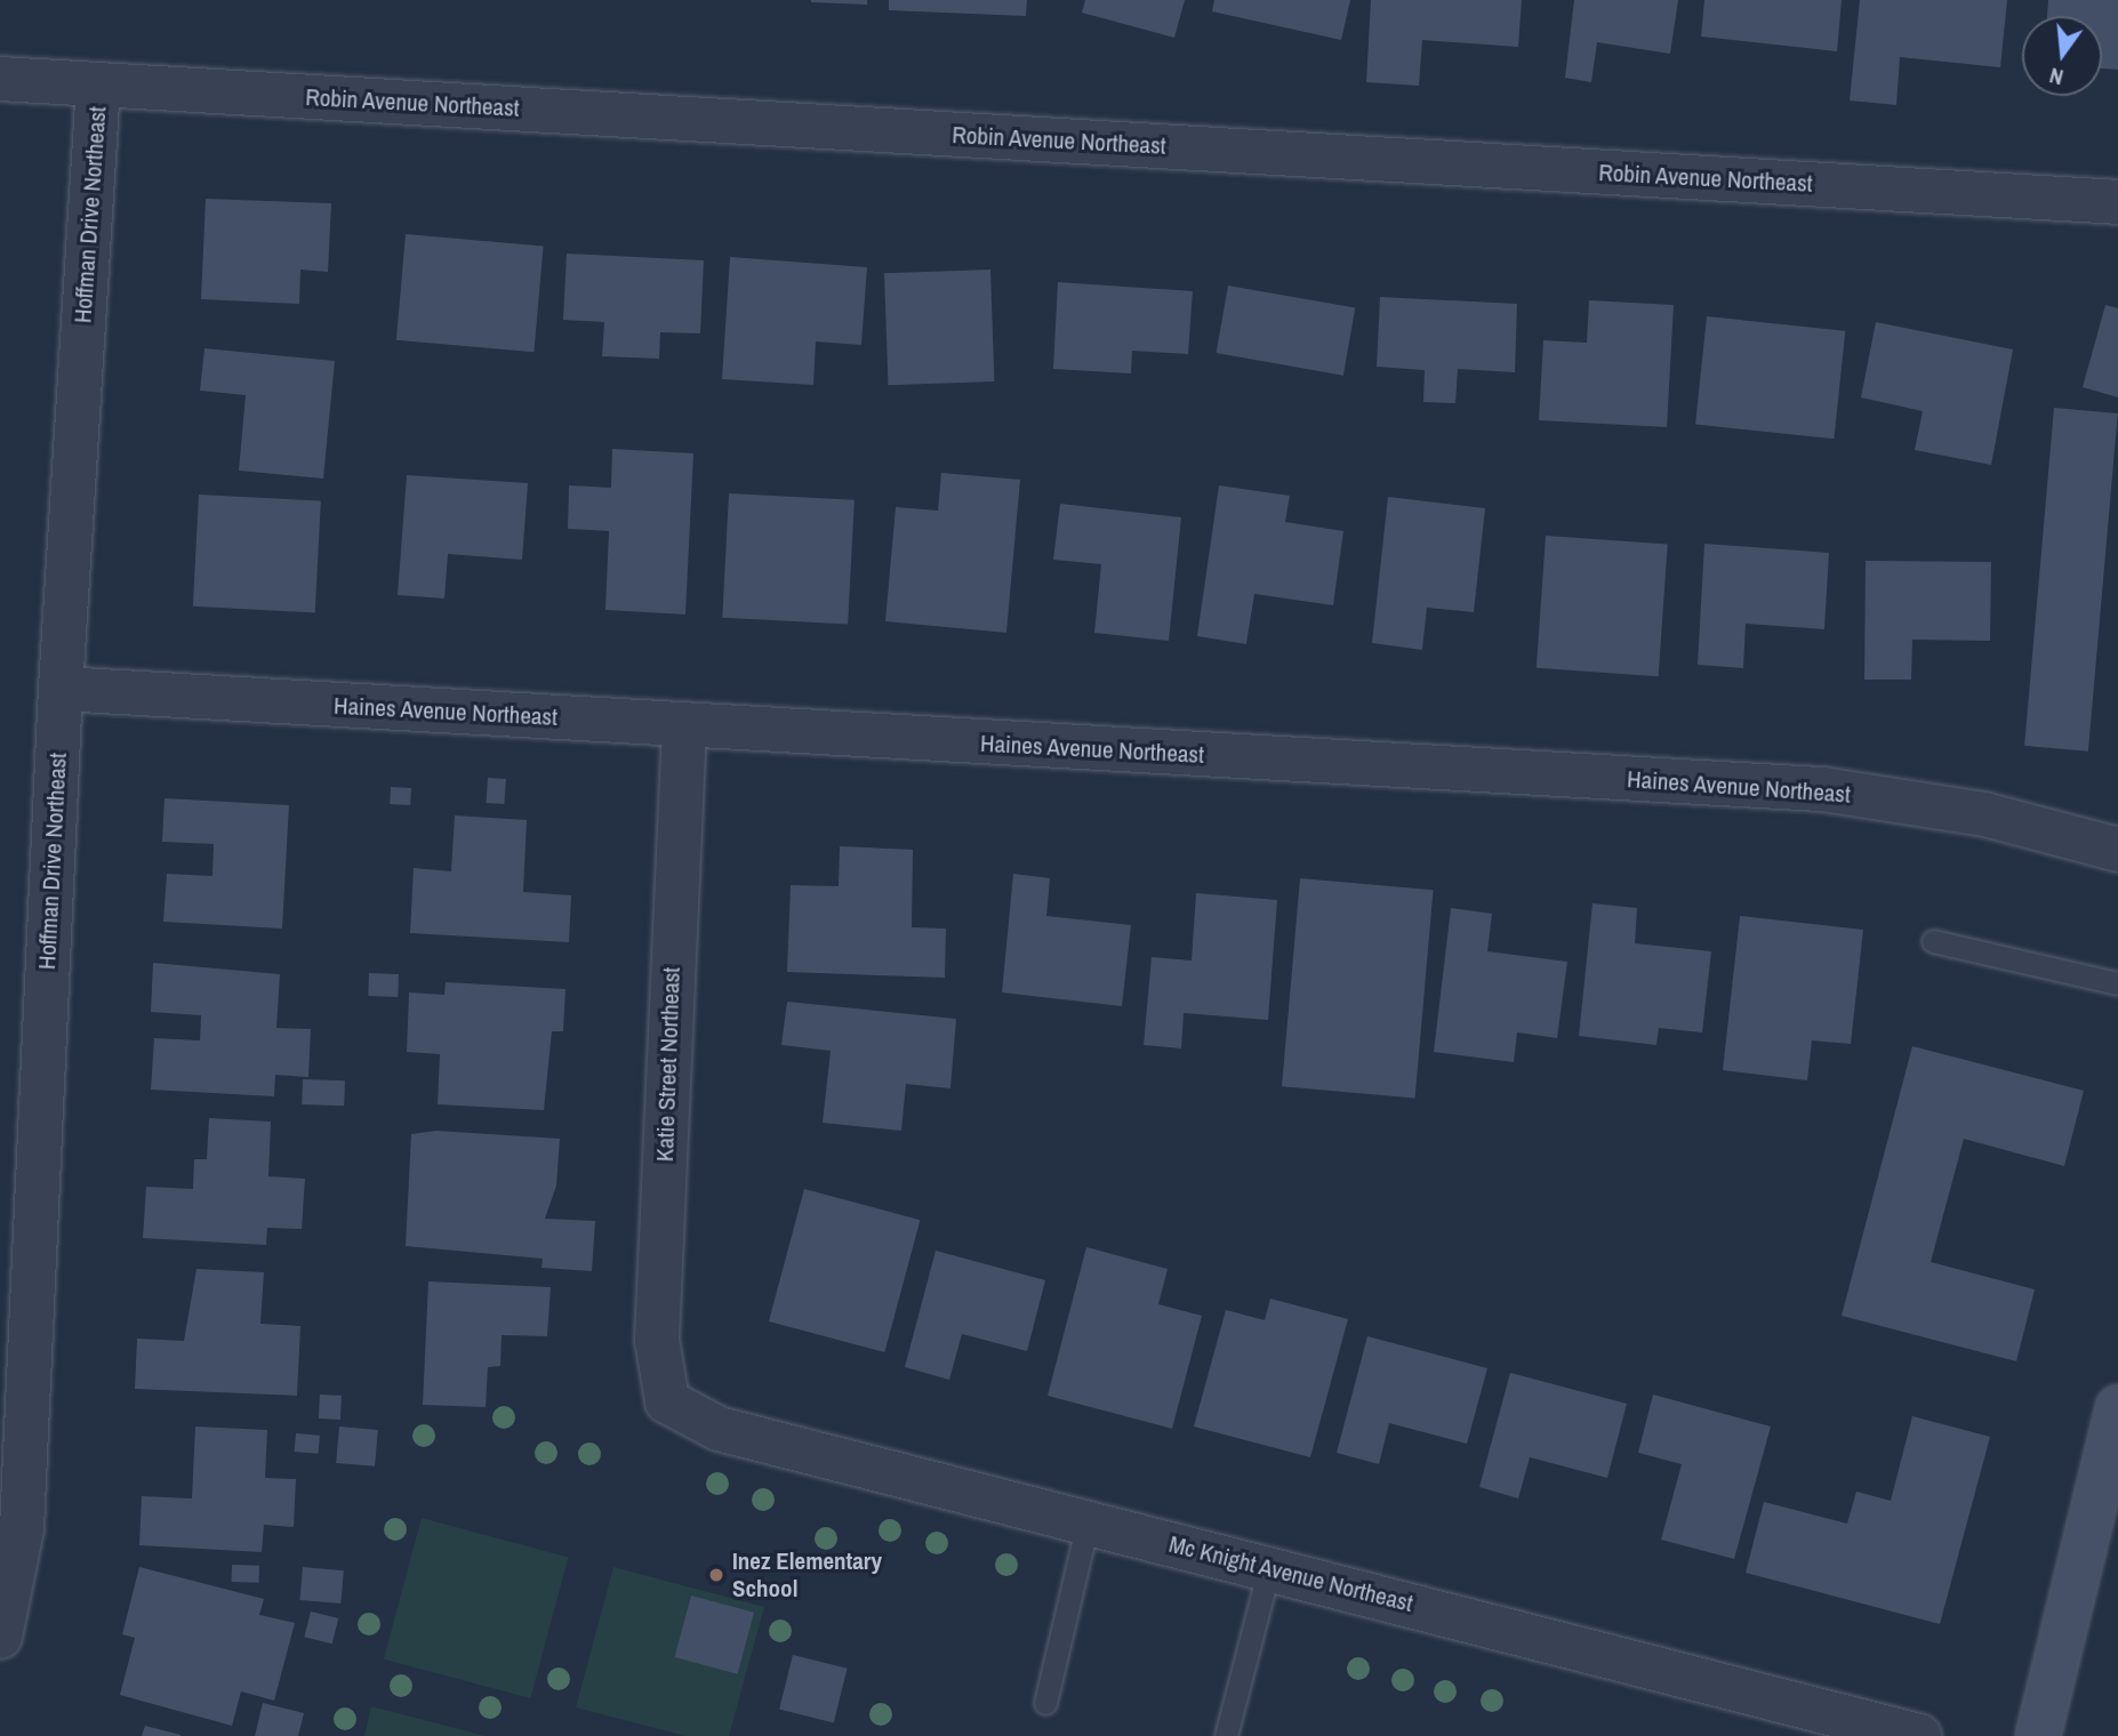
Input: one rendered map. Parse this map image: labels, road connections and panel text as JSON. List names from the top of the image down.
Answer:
{
  "streets": {
    "street": [
      "Robin Avenue Northeast",
      "Hoffman Drive Northeast",
      "Haines Avenue Northeast",
      "Katie Street Northeast",
      "Mc Knight Avenue Northeast"
    ]
  },
  "crossings": [
    ["Robin Avenue Northeast", "Hoffman Drive Northeast"],
    ["Hoffman Drive Northeast", "Haines Avenue Northeast"],
    ["Haines Avenue Northeast", "Katie Street Northeast"],
    ["Katie Street Northeast", "Mc Knight Avenue Northeast"]
  ],
  "places": ["Inez Elementary School"],
  "north": "bottom"
}
